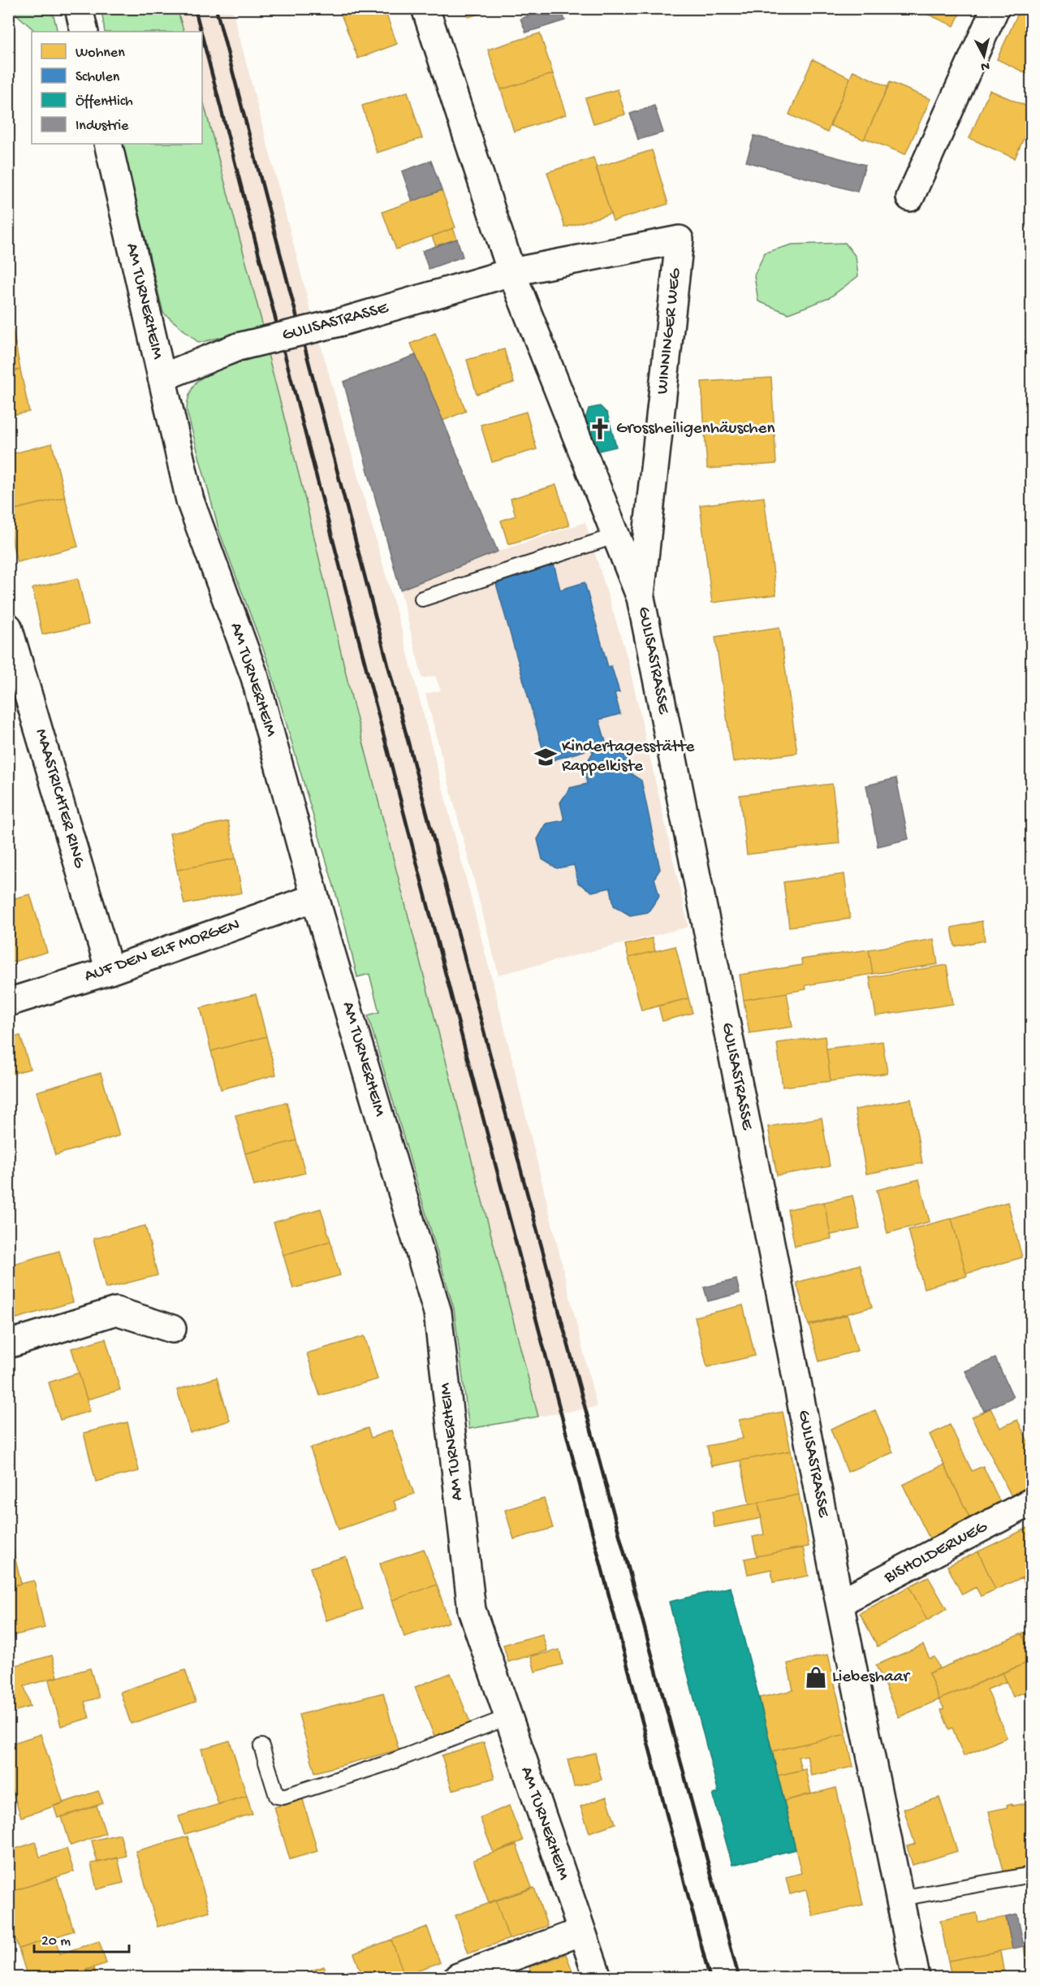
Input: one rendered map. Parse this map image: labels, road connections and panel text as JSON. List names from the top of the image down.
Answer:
{
  "streets": {
    "street": [
      "AM TURNERHEIM",
      "GULISASTRASSE",
      "WINNINGER WEG",
      "MAASTRICHTER RING",
      "AUF DEN ELF MORGEN",
      "BISHOLDERWEG"
    ]
  },
  "crossings": [
    ["AM TURNERHEIM", "GULISASTRASSE"],
    ["AM TURNERHEIM", "AUF DEN ELF MORGEN"],
    ["GULISASTRASSE", "WINNINGER WEG"],
    ["GULISASTRASSE", "BISHOLDERWEG"],
    ["MAASTRICHTER RING", "AUF DEN ELF MORGEN"]
  ],
  "places": {
    "church": ["Grossheiligenhäuschen"],
    "school or university": ["Kindertagesstätte Rappelkiste"],
    "shop": ["Liebeshaar"]
  },
  "legend": [
    "Wohnen",
    "Schulen",
    "Öffentlich",
    "Industrie"
  ],
  "scale_bar": "20 m",
  "north": "bottom"
}
